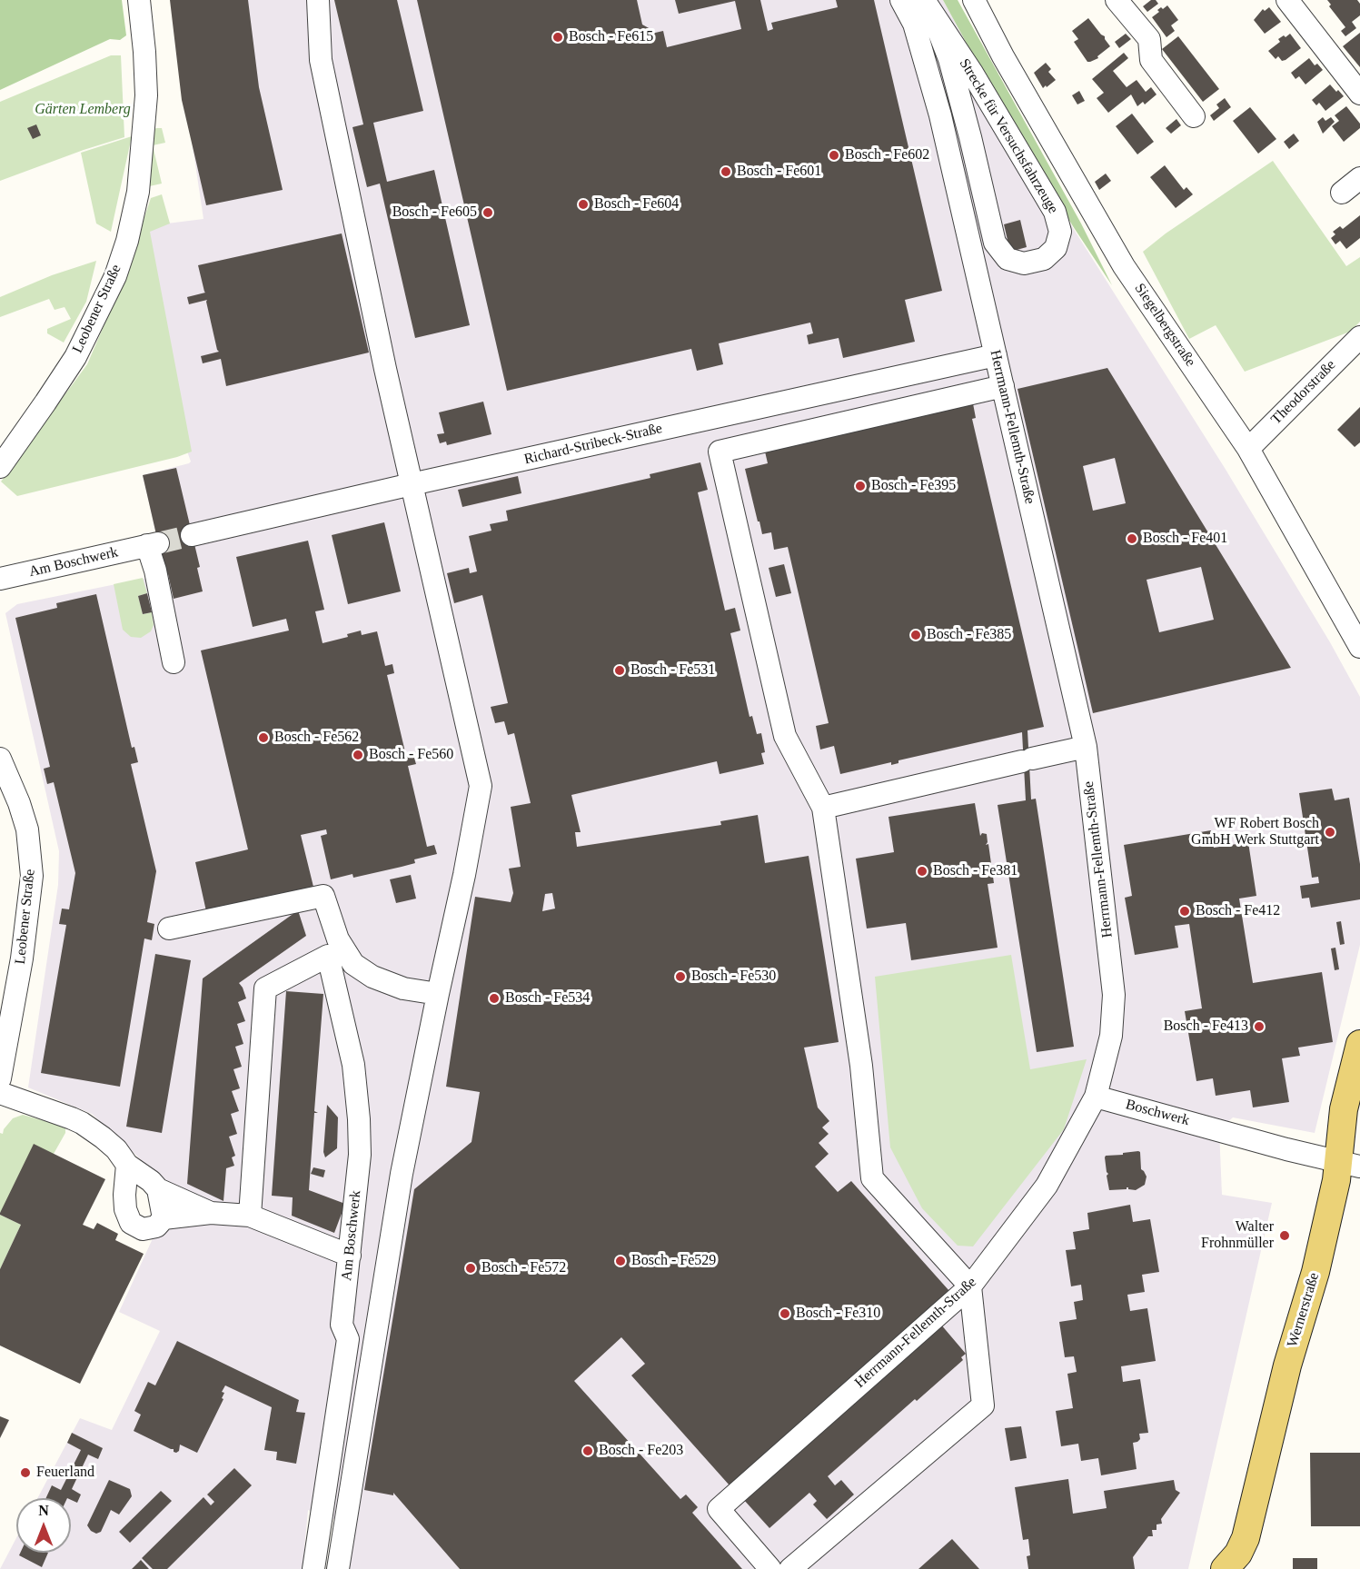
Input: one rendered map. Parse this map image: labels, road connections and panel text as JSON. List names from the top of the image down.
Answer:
{
  "streets": {
    "main road": ["Wernerstraße"],
    "street": [
      "Strecke für Versuchsfahrzeuge",
      "Leobener Straße",
      "Siegelbergstraße",
      "Theodorstraße",
      "Herrmann-Fellemth-Straße",
      "Richard-Stribeck-Straße",
      "Am Boschwerk",
      "Boschwerk"
    ]
  },
  "crossings": [
    ["Siegelbergstraße", "Theodorstraße"],
    ["Herrmann-Fellemth-Straße", "Richard-Stribeck-Straße"],
    ["Herrmann-Fellemth-Straße", "Boschwerk"],
    ["Boschwerk", "Wernerstraße"]
  ],
  "parks": ["Gärten Lemberg"],
  "places": [
    "Bosch - Fe615",
    "Bosch - Fe602",
    "Bosch - Fe601",
    "Bosch - Fe604",
    "Bosch - Fe605",
    "Bosch - Fe395",
    "Bosch - Fe401",
    "Bosch - Fe385",
    "Bosch - Fe531",
    "Bosch - Fe562",
    "Bosch - Fe560",
    "WF Robert Bosch GmbH Werk Stuttgart",
    "Bosch - Fe381",
    "Bosch - Fe412",
    "Bosch - Fe530",
    "Bosch - Fe534",
    "Bosch - Fe413",
    "Walter Frohnmüller",
    "Bosch - Fe529",
    "Bosch - Fe572",
    "Bosch - Fe310",
    "Bosch - Fe203",
    "Feuerland"
  ],
  "north": "top"
}
